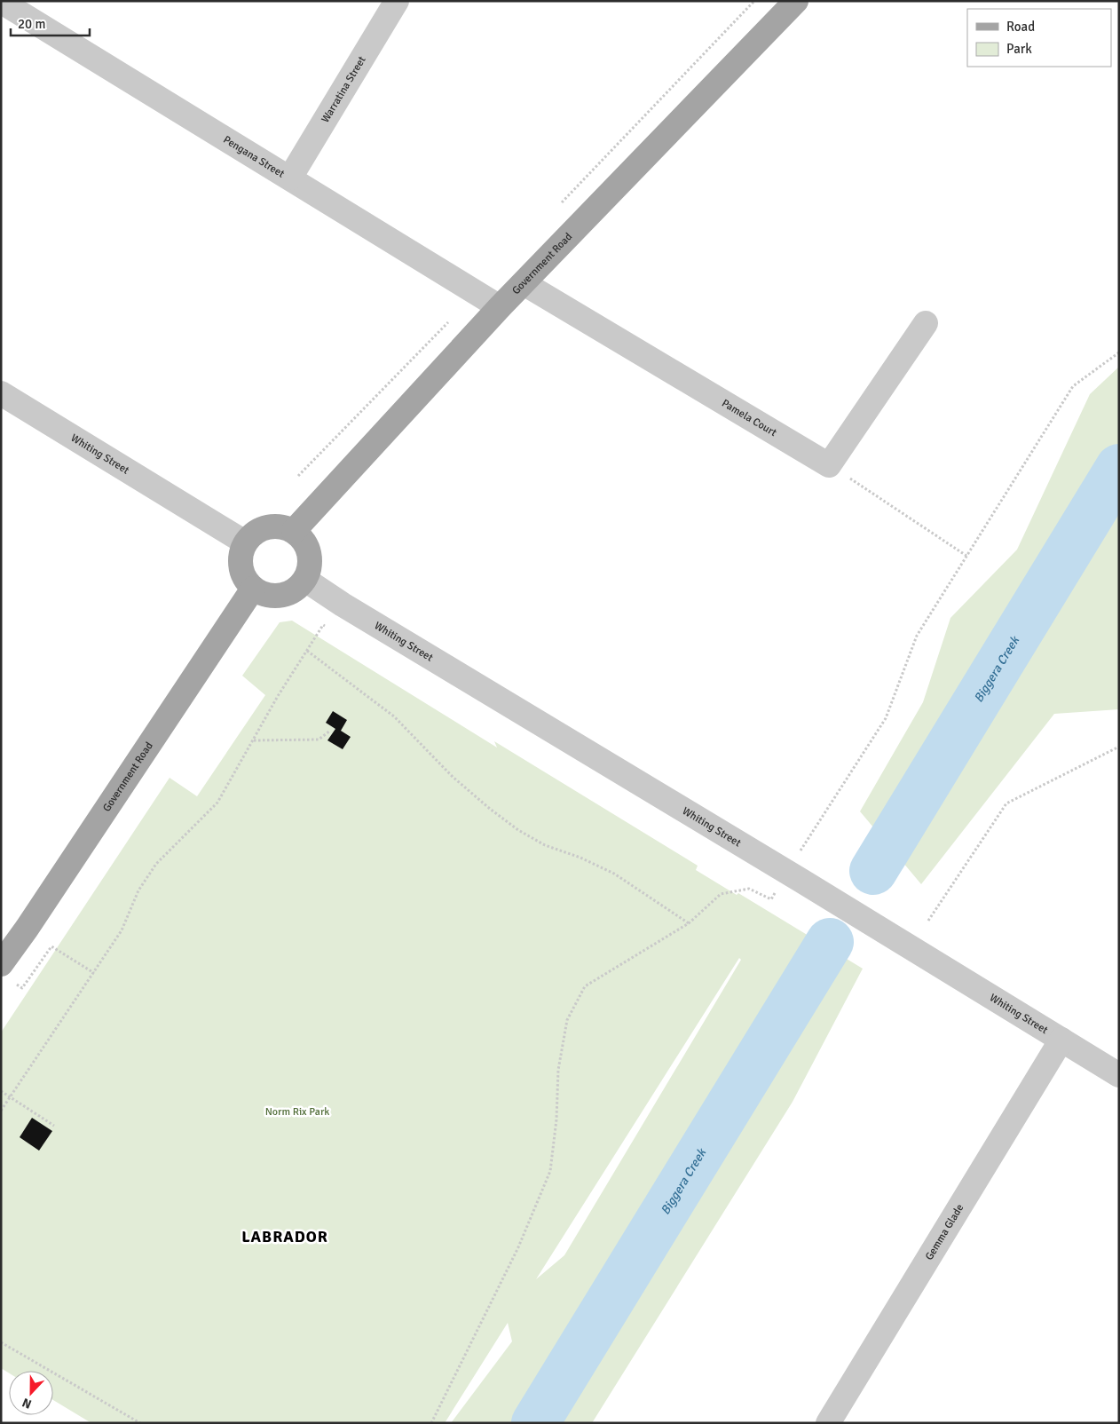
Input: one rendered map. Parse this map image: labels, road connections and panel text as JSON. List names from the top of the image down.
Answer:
{
  "streets": {
    "main road": ["Government Road"],
    "street": [
      "Warratina Street",
      "Pengana Street",
      "Pamela Court",
      "Whiting Street",
      "Gemma Glade"
    ]
  },
  "crossings": [
    ["Warratina Street", "Pengana Street"],
    ["Pengana Street", "Government Road"],
    ["Government Road", "Pamela Court"],
    ["Government Road", "Whiting Street"],
    ["Whiting Street", "Gemma Glade"]
  ],
  "districts": ["LABRADOR"],
  "water": ["Biggera Creek"],
  "parks": ["Norm Rix Park"],
  "legend": ["Road", "Park"],
  "scale_bar": "20 m",
  "north": "bottom"
}
